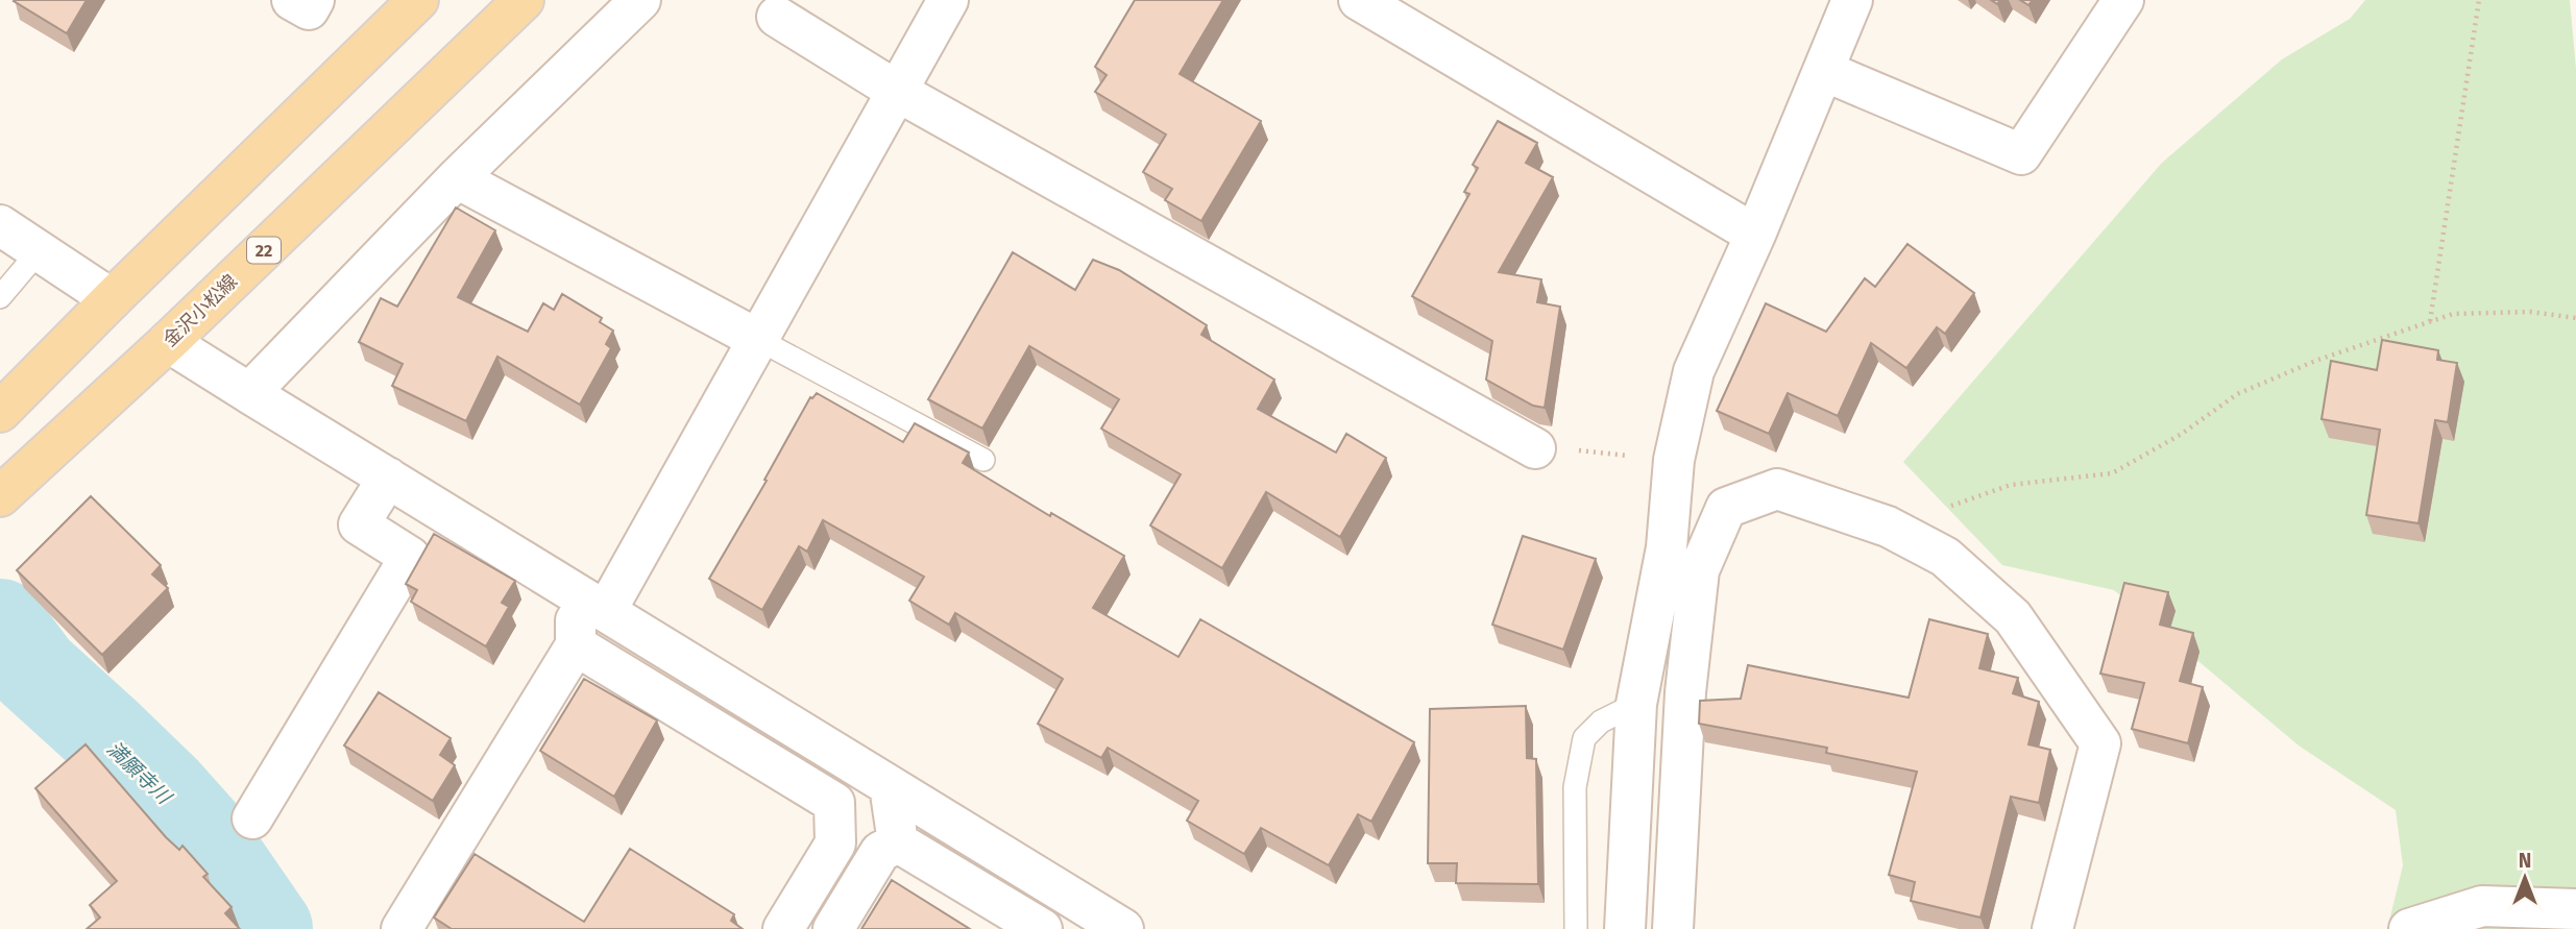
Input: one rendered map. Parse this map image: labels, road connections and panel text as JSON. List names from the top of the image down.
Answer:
{
  "streets": {
    "main road": ["22", "金沢小松線"]
  },
  "water": ["満願寺川"],
  "north": "top"
}
